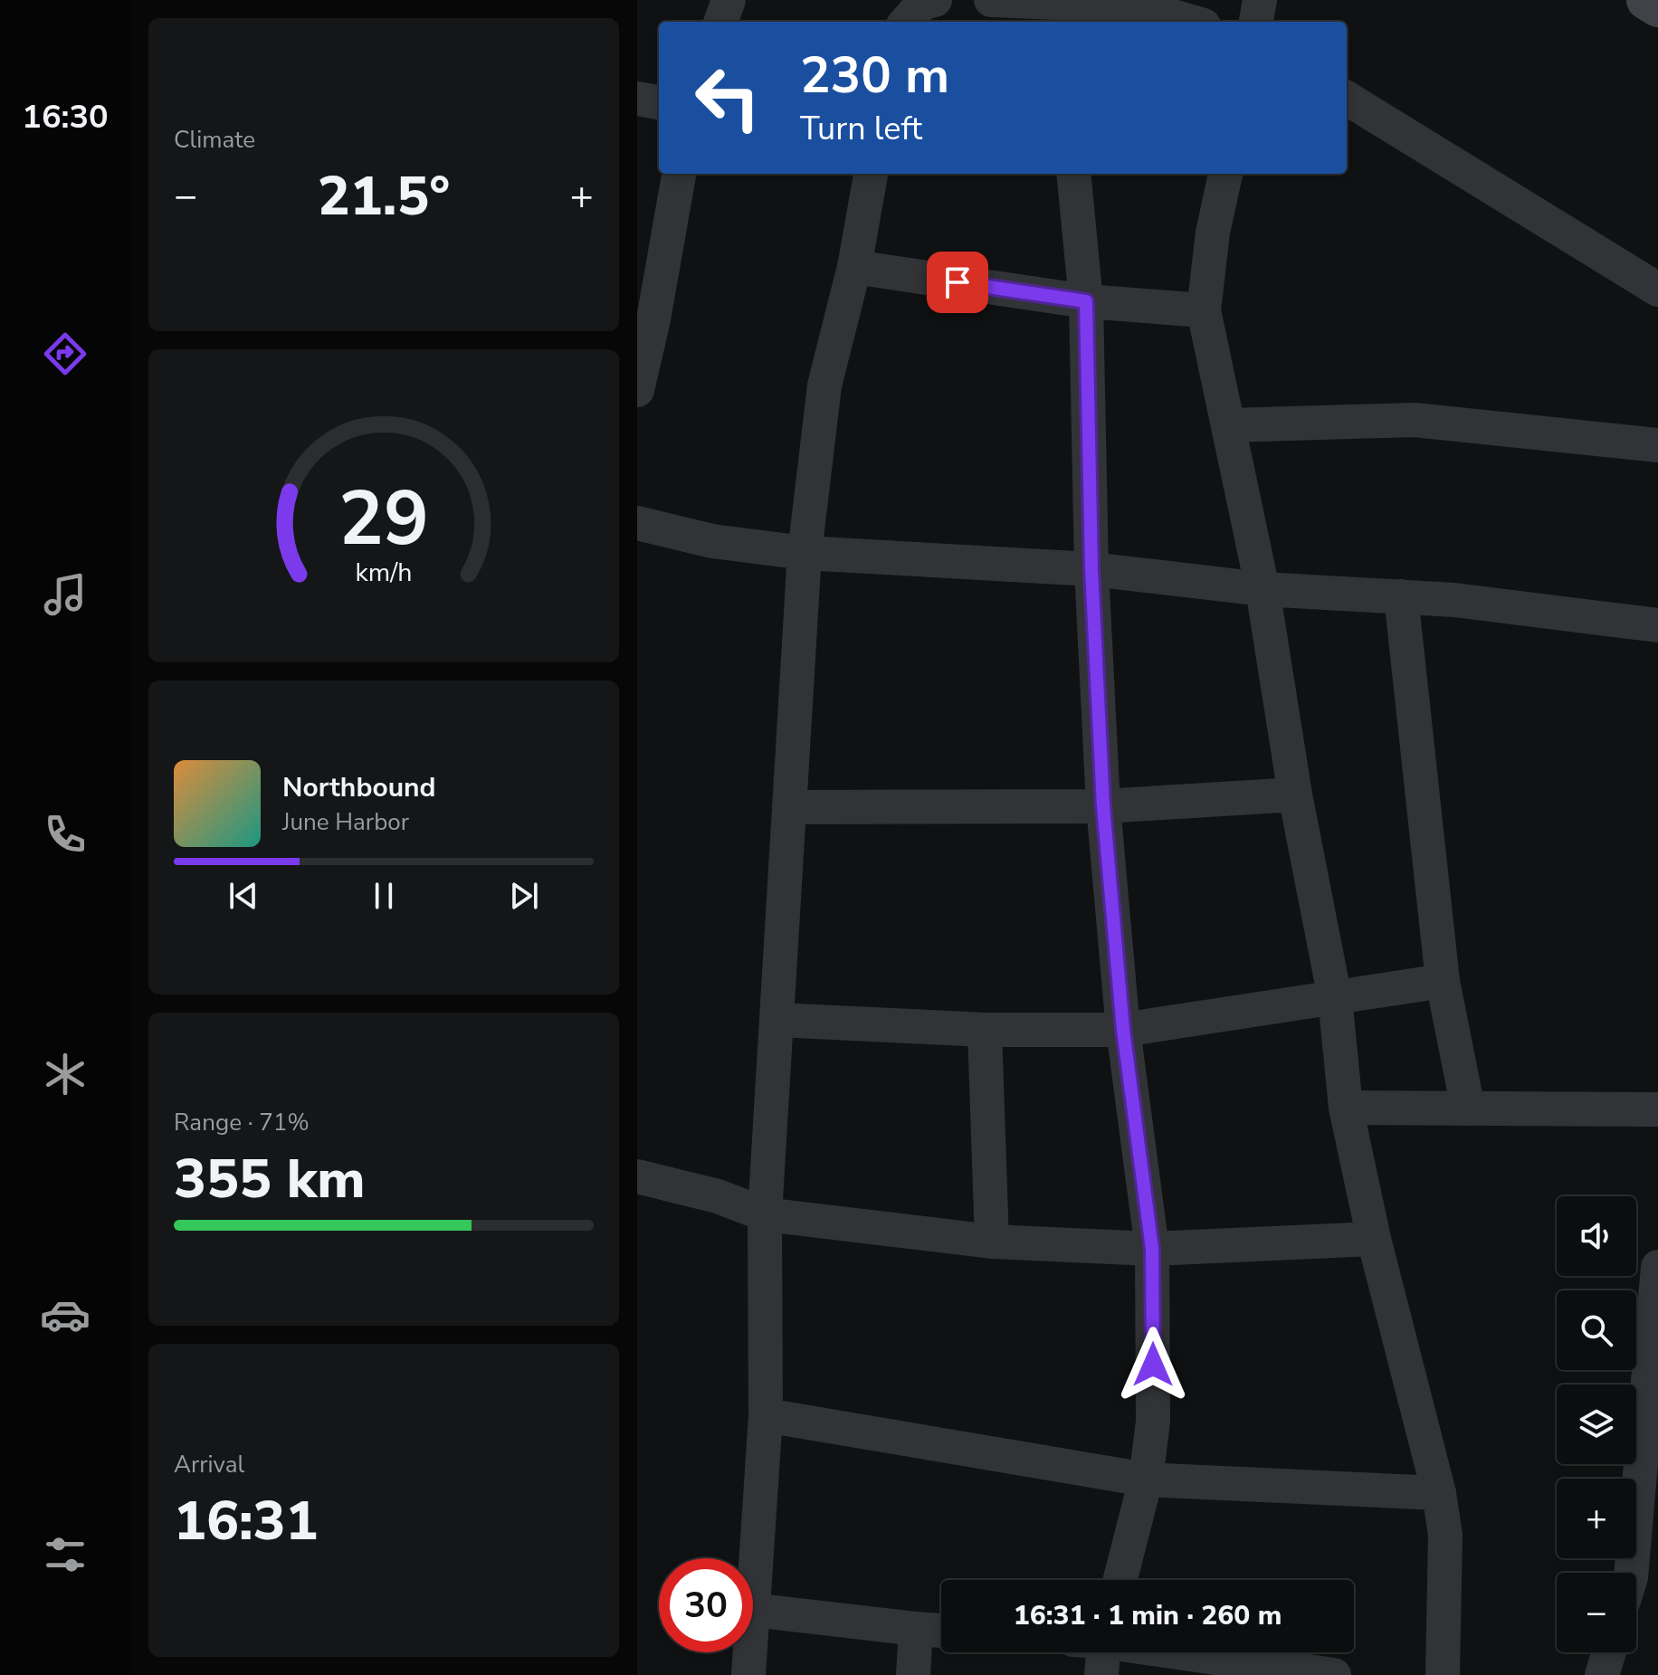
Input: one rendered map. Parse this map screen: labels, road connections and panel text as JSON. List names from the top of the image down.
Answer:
{
  "page": {
    "tabs": "16:30",
    "tile": [
      "Climate",
      ["Range · 71%", "355 km"],
      ["Arrival", "16:31"]
    ],
    "turn": ["230 m", "Turn left"],
    "heat": ["−", "21.5°", "+"],
    "song": ["Northbound", "June Harbor"],
    "map_buttons": ["+", "−"],
    "limit": "30",
    "trip": "16:31 · 1 min · 260 m",
    "gauge": ["29", "km/h"]
  }
}
